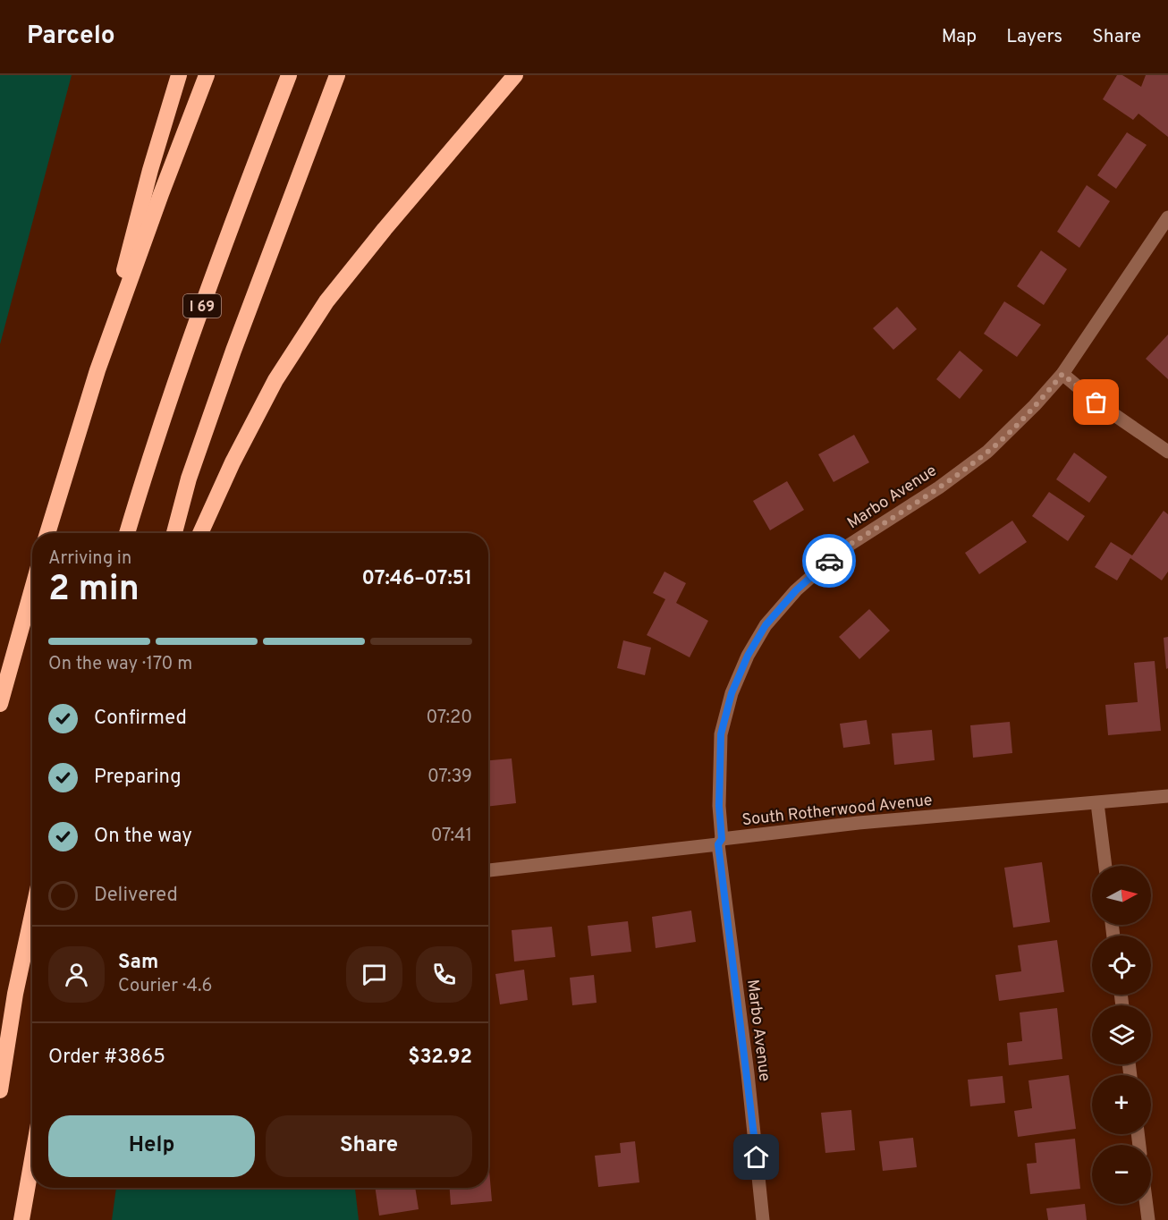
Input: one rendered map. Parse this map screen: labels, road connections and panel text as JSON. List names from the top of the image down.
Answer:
{
  "streets": {
    "highway": ["I 69"],
    "street": ["Marbo Avenue", "South Rotherwood Avenue"]
  },
  "crossings": [
    ["Marbo Avenue", "South Rotherwood Avenue"]
  ],
  "north": "right",
  "page": {
    "header": "Parcelo",
    "nav": ["Map", "Layers", "Share"],
    "heading": ["2 min", "Arriving in", "07:46–07:51"],
    "panel": [
      "Sam",
      "Courier · 4.6",
      "Order #3865",
      "$32.92"
    ],
    "bar": "On the way · 170 m",
    "list": [
      ["Confirmed", "07:20"],
      ["Preparing", "07:39"],
      ["On the way", "07:41"],
      "Delivered"
    ],
    "map_buttons": ["+", "−"],
    "buttons": ["Help", "Share"]
  }
}
